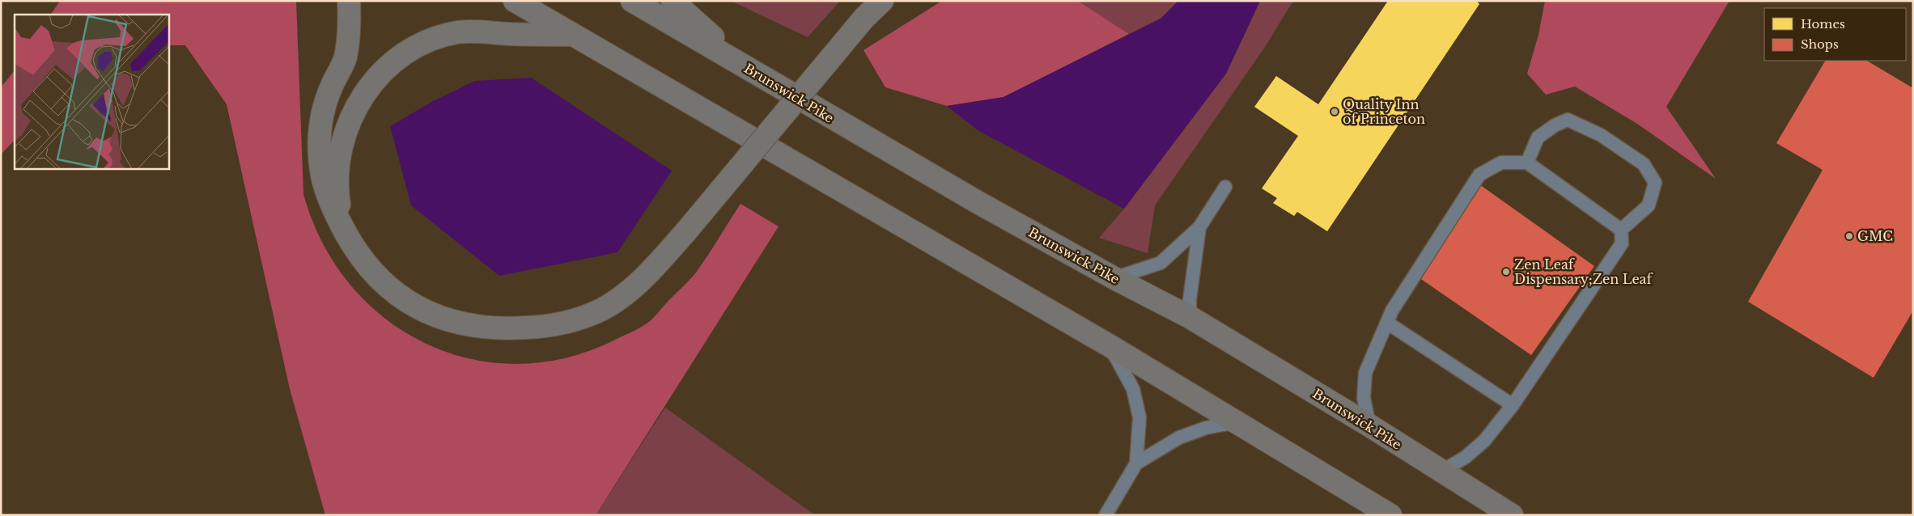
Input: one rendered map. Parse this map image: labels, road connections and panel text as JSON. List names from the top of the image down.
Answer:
{
  "streets": {
    "highway": ["Brunswick Pike"]
  },
  "places": ["Quality Inn of Princeton", "GMC", "Zen Leaf Dispensary;Zen Leaf"],
  "legend": ["Homes", "Shops"]
}
